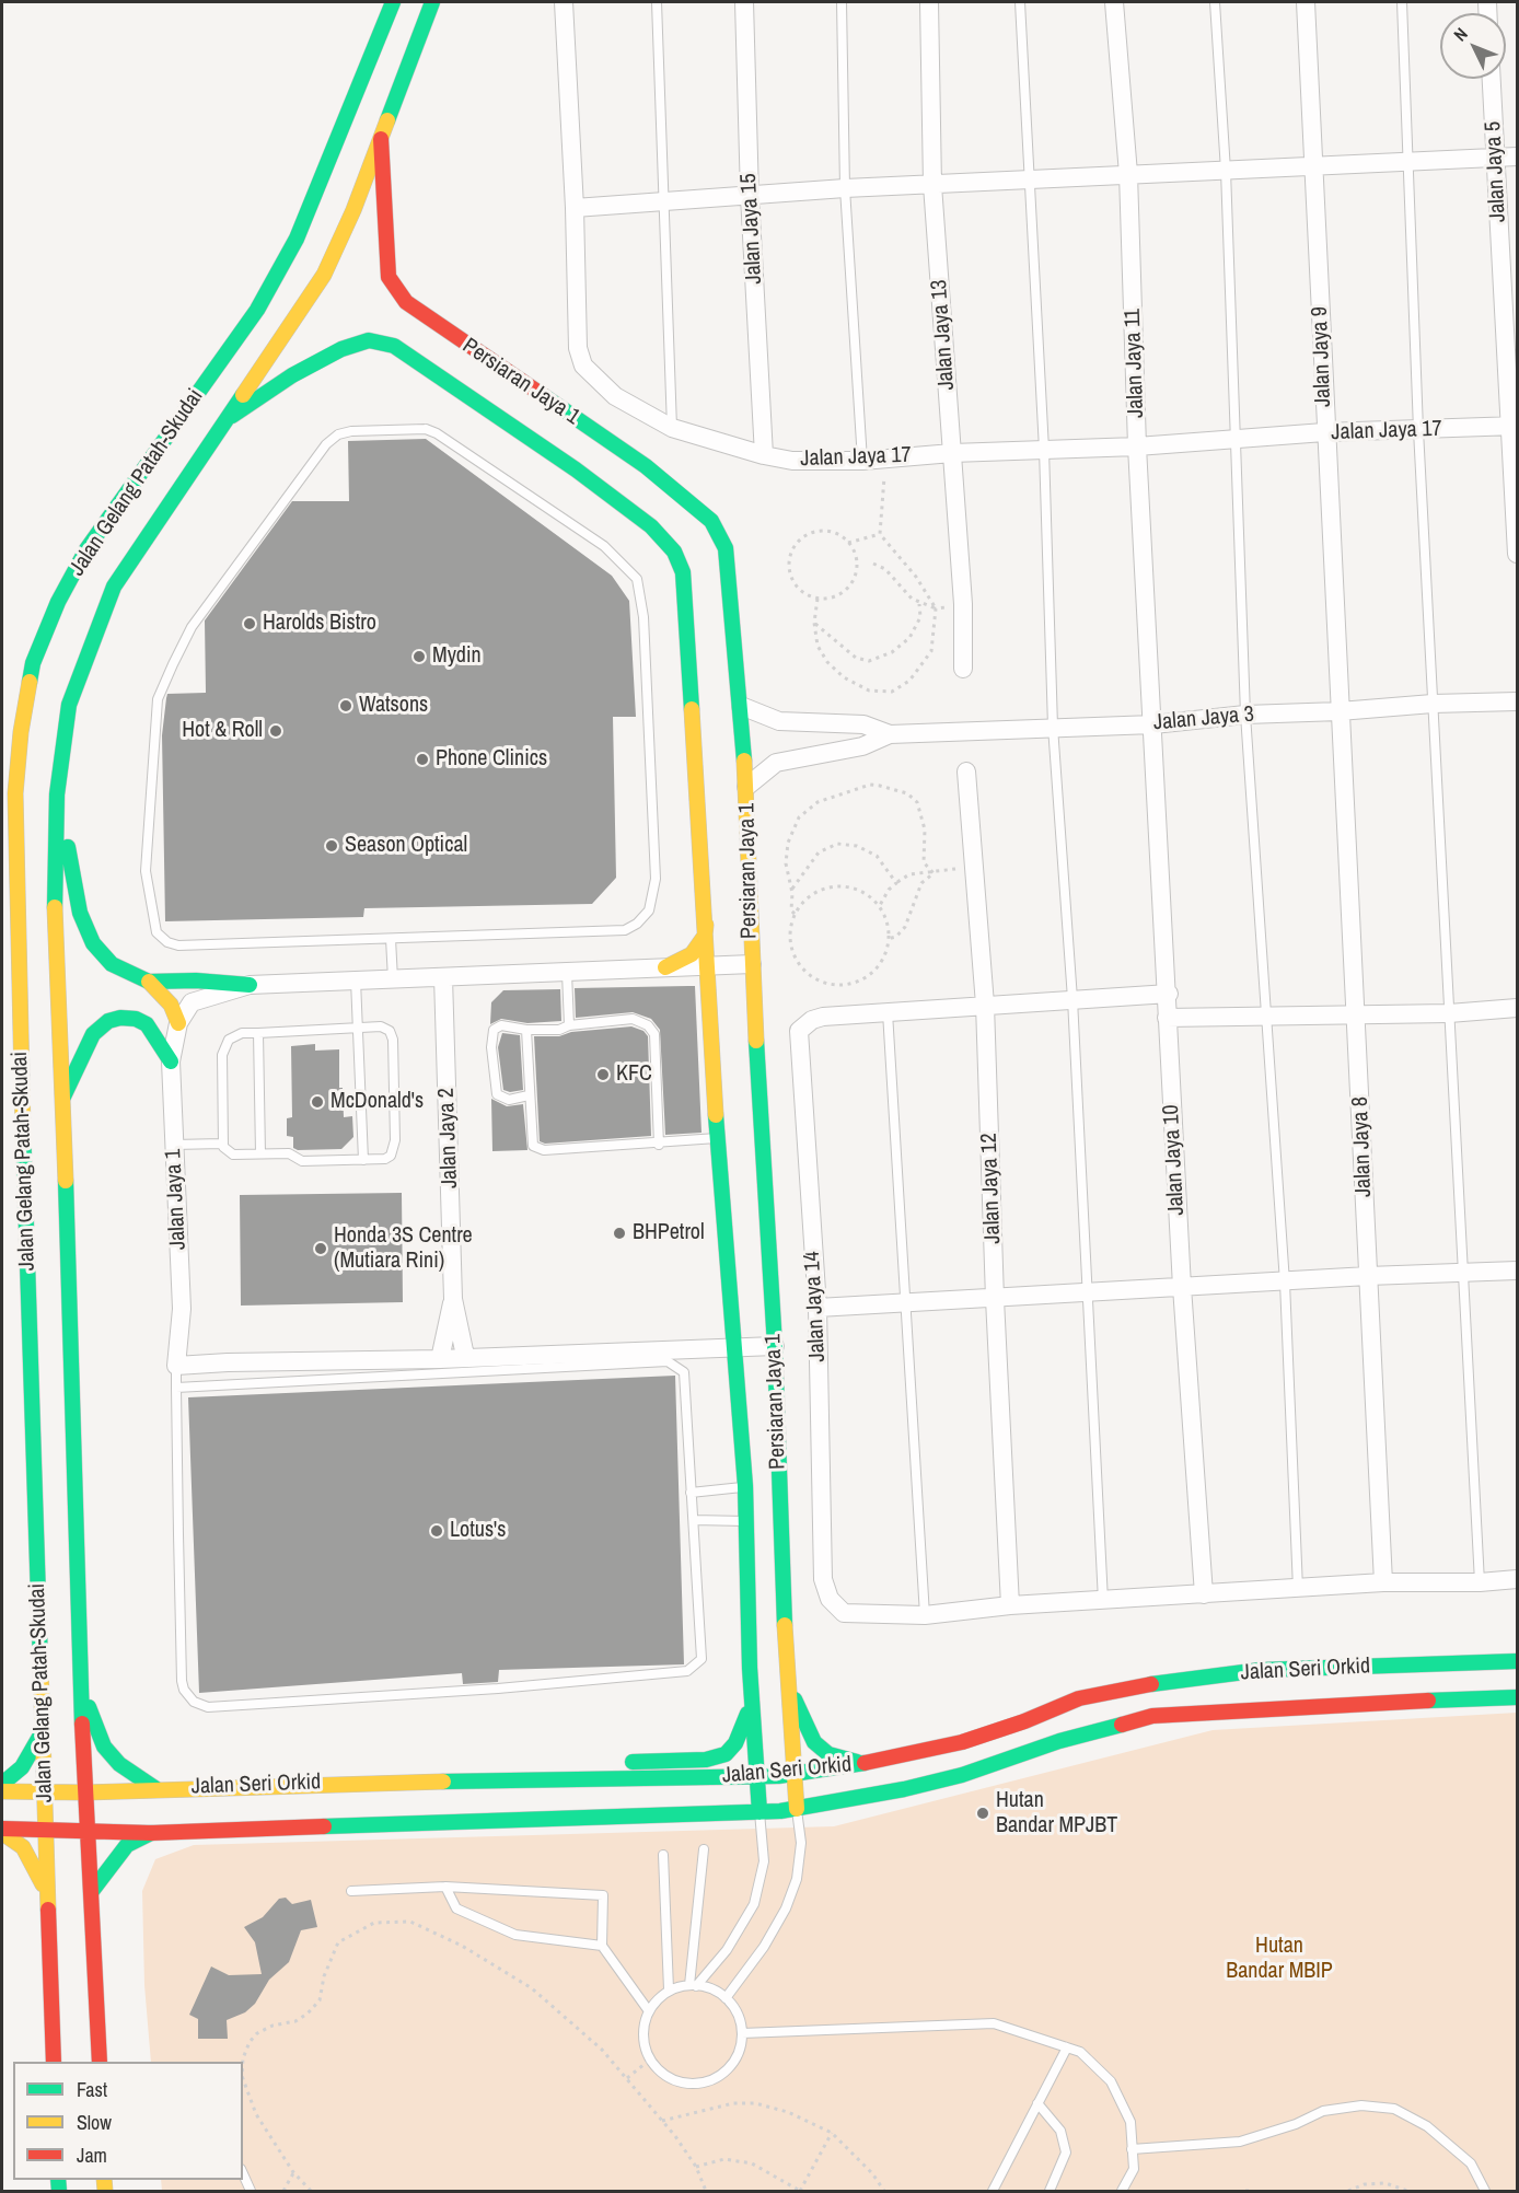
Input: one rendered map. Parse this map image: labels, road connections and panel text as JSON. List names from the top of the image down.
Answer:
{
  "streets": {
    "main road": ["Persiaran Jaya 1", "Jalan Gelang Patah-Skudai", "Jalan Seri Orkid"],
    "street": [
      "Jalan Jaya 5",
      "Jalan Jaya 15",
      "Jalan Jaya 13",
      "Jalan Jaya 9",
      "Jalan Jaya 11",
      "Jalan Jaya 17",
      "Jalan Jaya 3",
      "Jalan Jaya 2",
      "Jalan Jaya 8",
      "Jalan Jaya 10",
      "Jalan Jaya 12",
      "Jalan Jaya 1",
      "Jalan Jaya 14"
    ]
  },
  "crossings": [
    ["Jalan Jaya 5", "Jalan Jaya 17"],
    ["Jalan Jaya 15", "Jalan Jaya 17"],
    ["Jalan Jaya 13", "Jalan Jaya 17"],
    ["Jalan Jaya 9", "Jalan Jaya 17"],
    ["Jalan Jaya 9", "Jalan Jaya 3"],
    ["Jalan Jaya 9", "Jalan Jaya 8"],
    ["Jalan Jaya 11", "Jalan Jaya 17"],
    ["Jalan Jaya 11", "Jalan Jaya 3"],
    ["Jalan Jaya 11", "Jalan Jaya 10"],
    ["Persiaran Jaya 1", "Jalan Gelang Patah-Skudai"],
    ["Persiaran Jaya 1", "Jalan Jaya 1"],
    ["Persiaran Jaya 1", "Jalan Seri Orkid"],
    ["Jalan Gelang Patah-Skudai", "Jalan Seri Orkid"],
    ["Jalan Jaya 3", "Jalan Jaya 8"],
    ["Jalan Jaya 3", "Jalan Jaya 10"],
    ["Jalan Jaya 2", "Jalan Jaya 1"]
  ],
  "parks": ["Hutan Bandar MBIP"],
  "places": [
    "Harolds Bistro",
    "Mydin",
    "Watsons",
    "Hot & Roll",
    "Phone Clinics",
    "Season Optical",
    "KFC",
    "McDonald's",
    "BHPetrol",
    "Honda 3S Centre (Mutiara Rini)",
    "Lotus's",
    "Hutan Bandar MPJBT"
  ],
  "legend": ["Fast", "Slow", "Jam"],
  "north": "top left"
}
